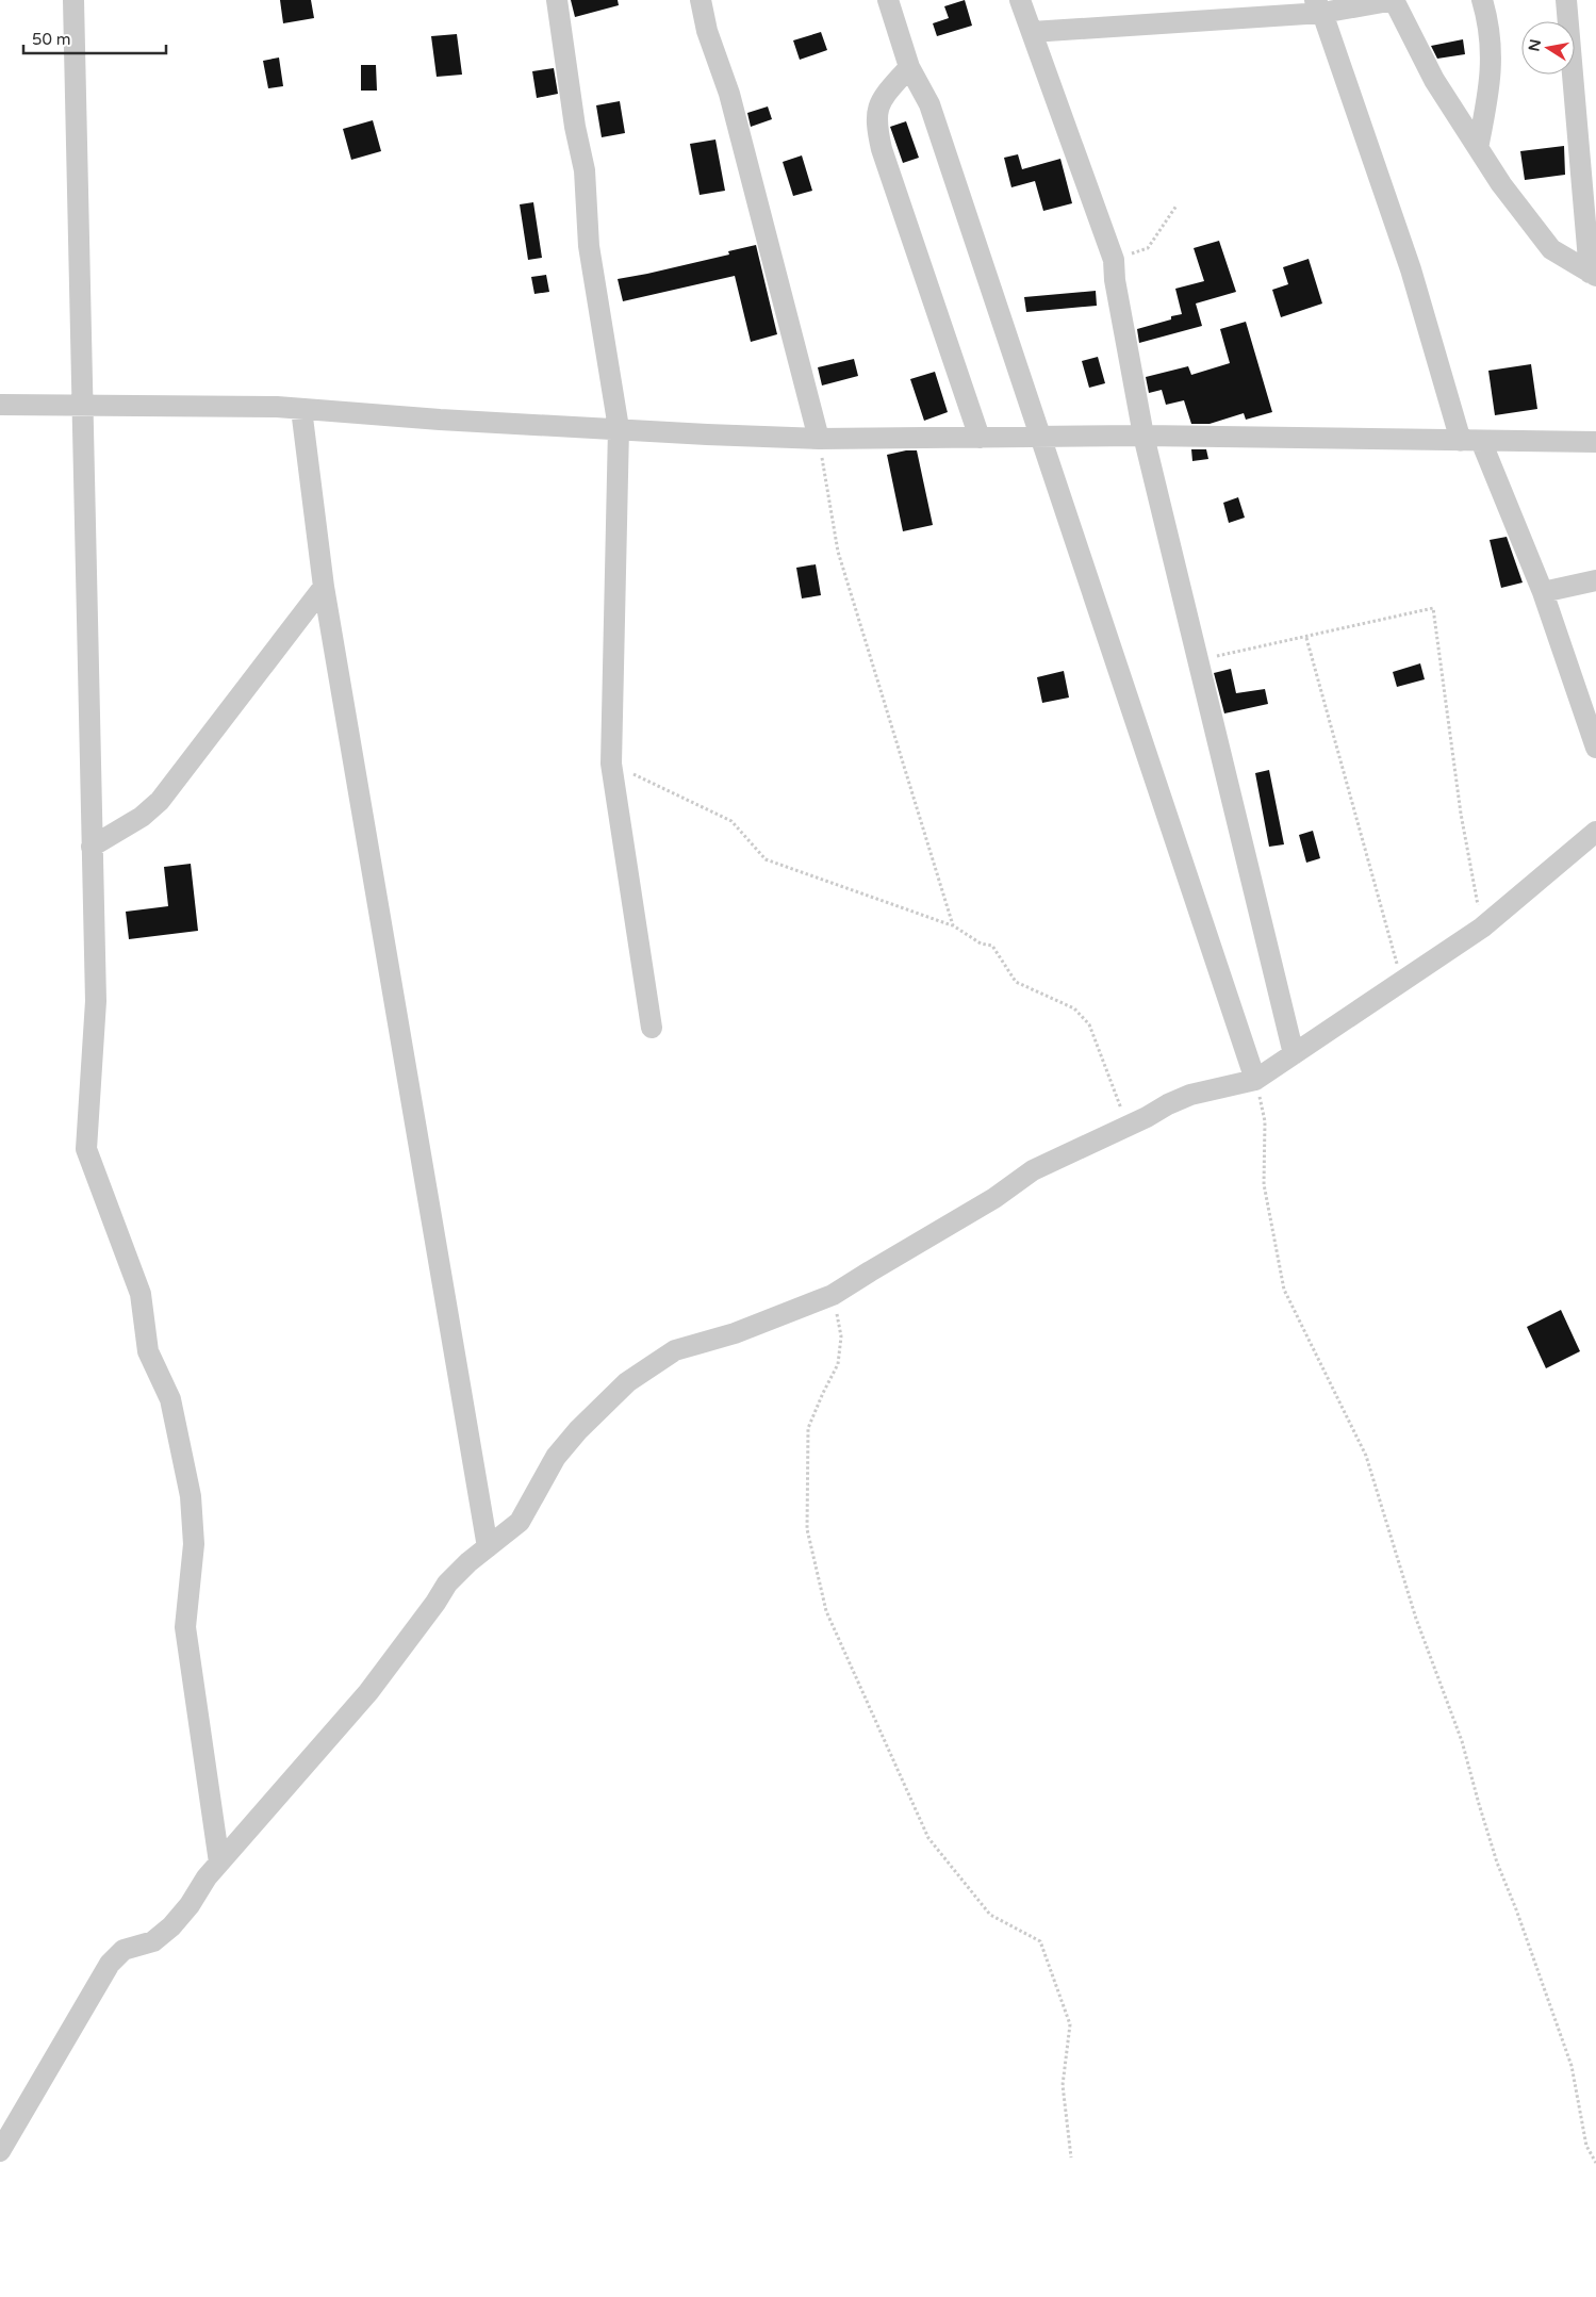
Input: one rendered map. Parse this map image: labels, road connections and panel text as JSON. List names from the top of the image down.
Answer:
{
  "scale_bar": "50 m",
  "north": "left"
}
